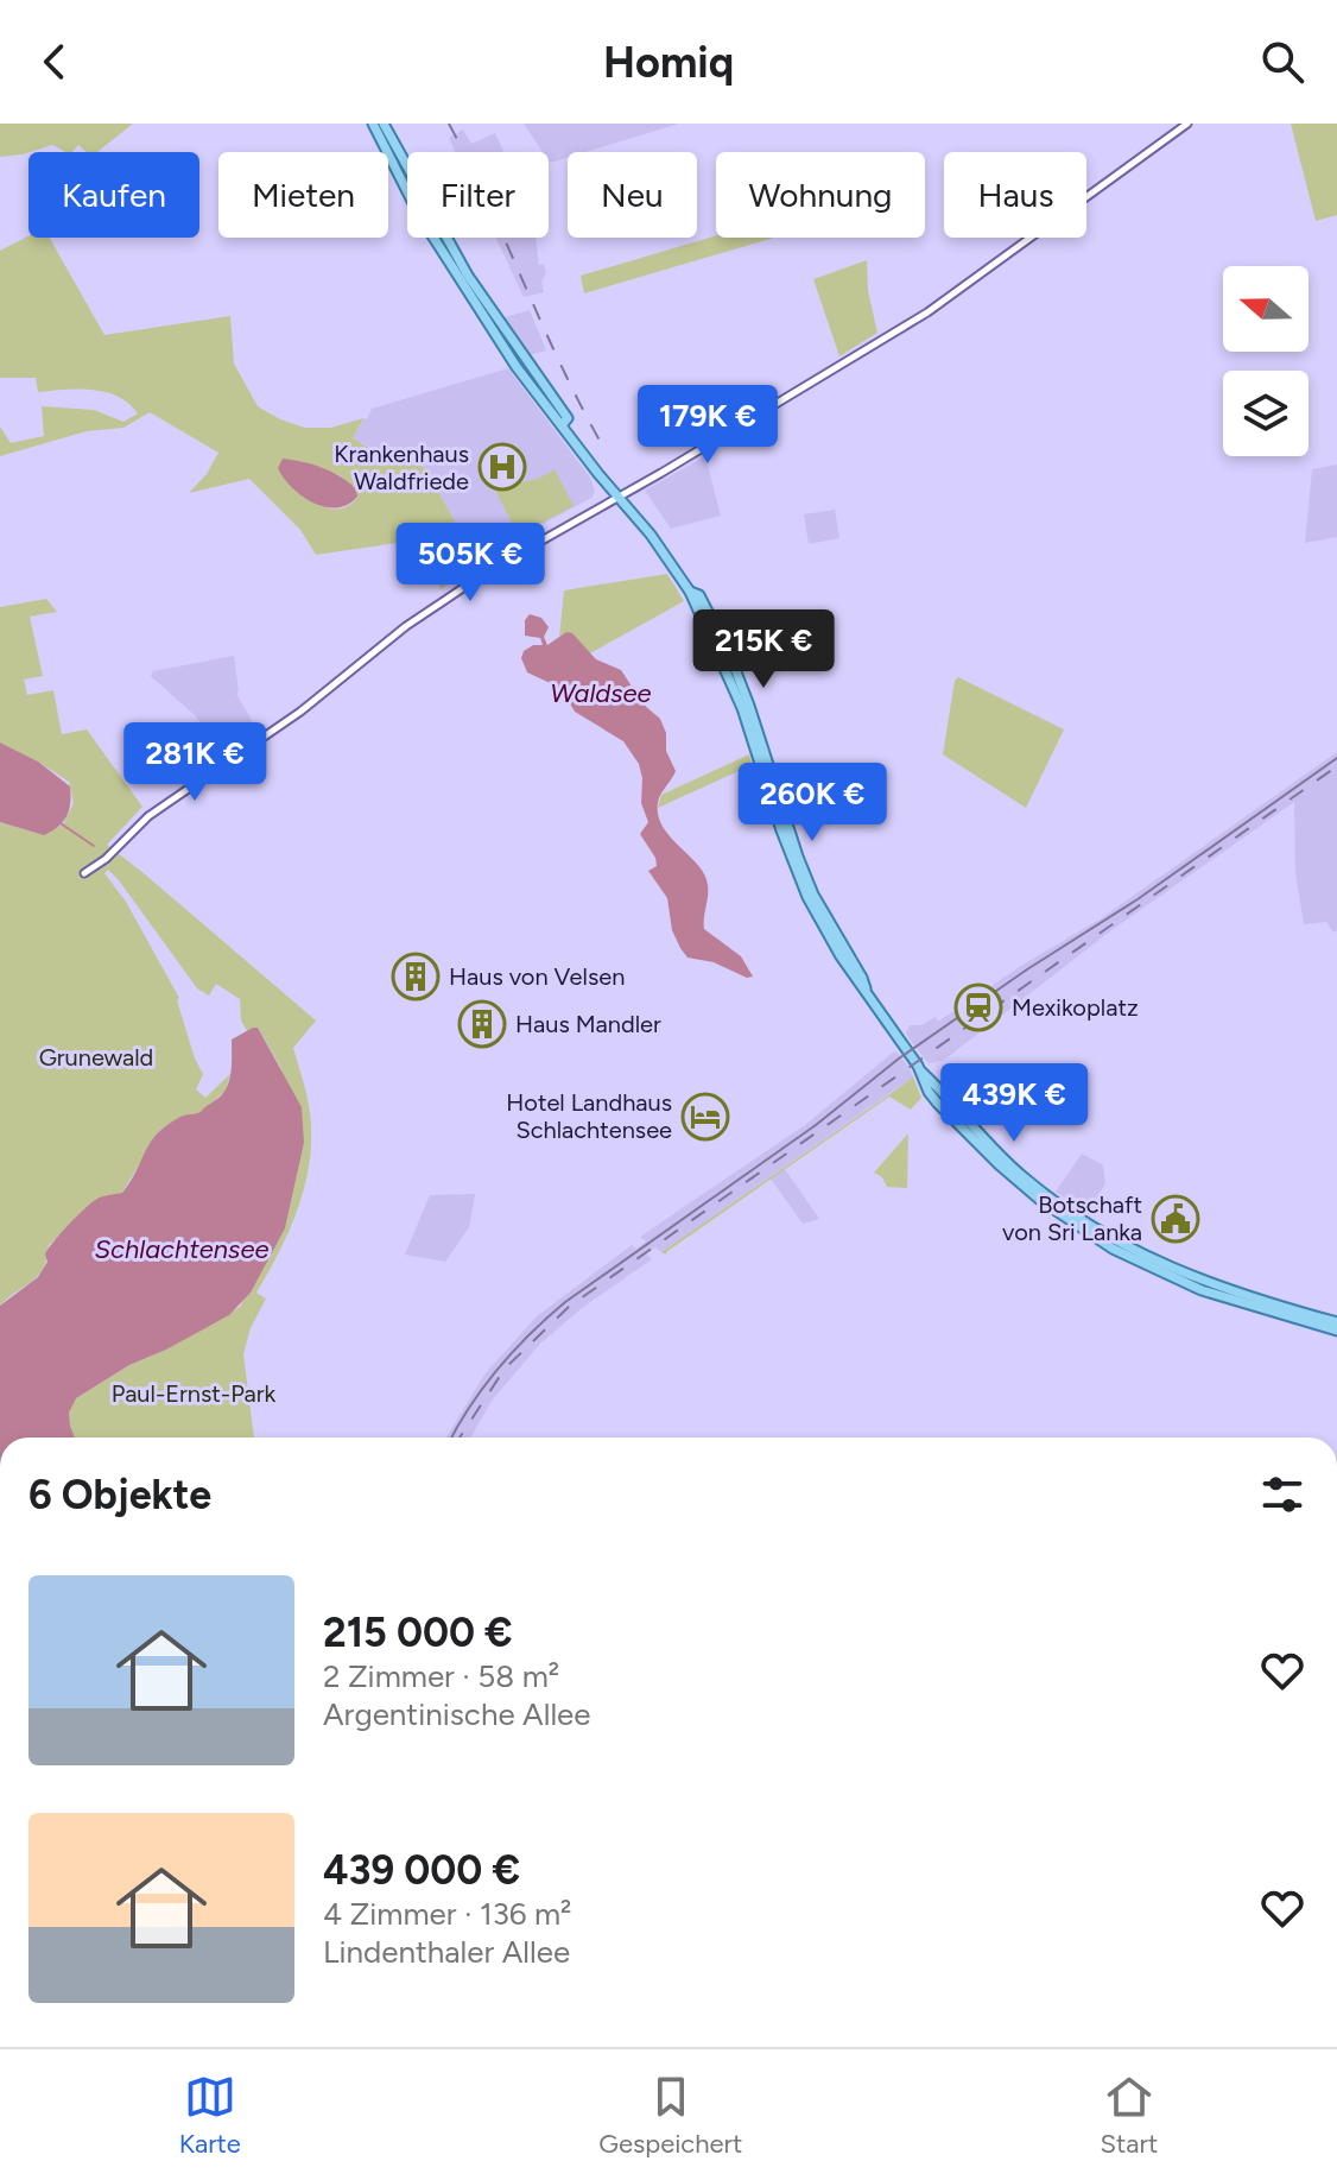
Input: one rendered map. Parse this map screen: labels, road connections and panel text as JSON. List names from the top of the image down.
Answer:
{
  "water": ["Waldsee", "Schlachtensee"],
  "parks": ["Grunewald", "Paul-Ernst-Park"],
  "places": {
    "hospital": ["Krankenhaus Waldfriede"],
    "building": ["Haus von Velsen", "Haus Mandler"],
    "station": ["Mexikoplatz"],
    "hotel": ["Hotel Landhaus Schlachtensee"],
    "public building": ["Botschaft von Sri Lanka"]
  },
  "north": "left",
  "page": {
    "header": "Homiq",
    "chip": [
      "Kaufen",
      "Mieten",
      "Filter",
      "Neu",
      "Wohnung",
      "Haus"
    ],
    "price": [
      "179K €",
      "505K €",
      "215K €",
      "281K €",
      "260K €",
      "439K €"
    ],
    "heading": "6 Objekte",
    "list": [
      {
        "name": "215 000 €",
        "note": "2 Zimmer · 58 m² · Argentinische Allee"
      },
      {
        "name": "439 000 €",
        "note": "4 Zimmer · 136 m² · Lindenthaler Allee"
      }
    ],
    "tabs": ["Karte", "Gespeichert", "Start"]
  }
}
